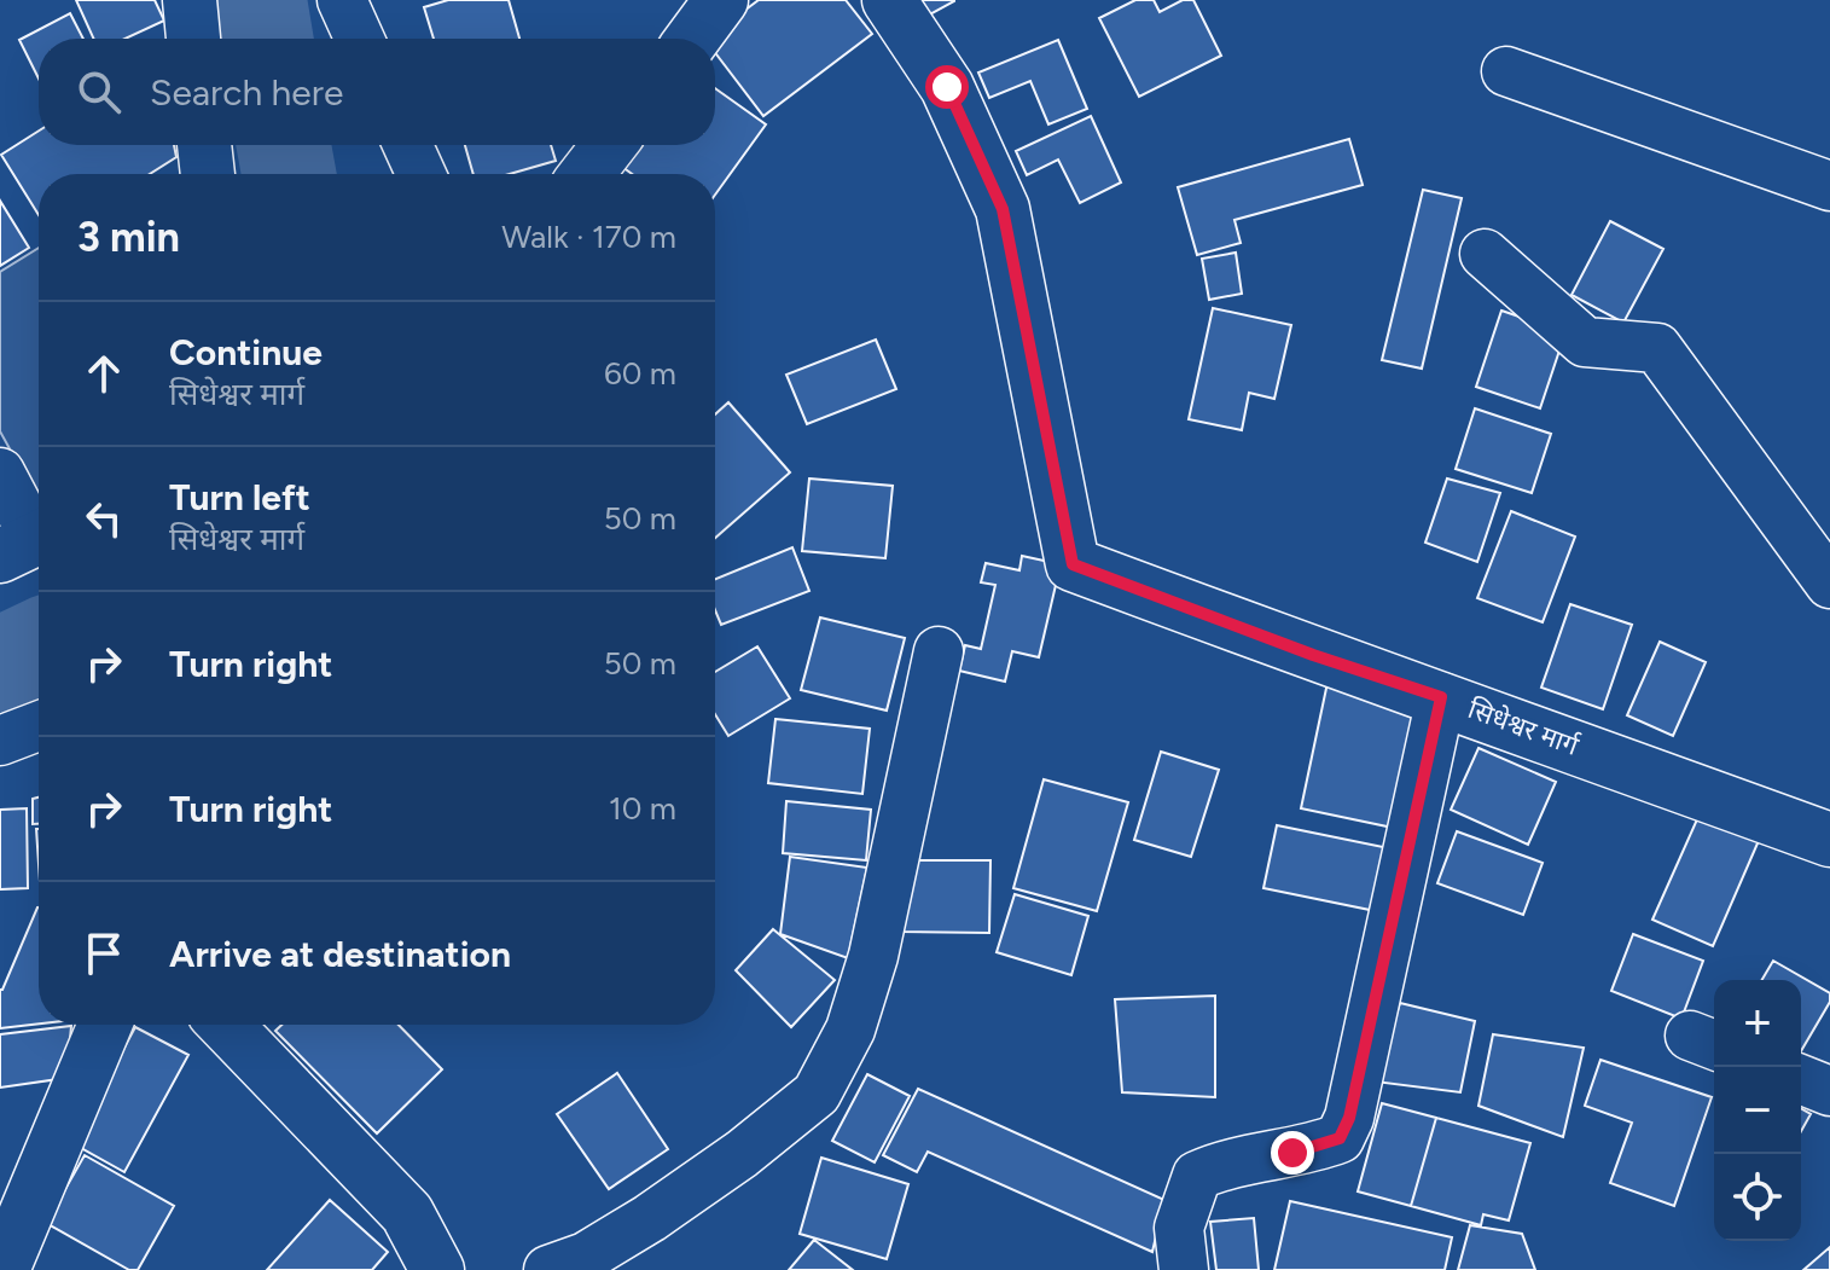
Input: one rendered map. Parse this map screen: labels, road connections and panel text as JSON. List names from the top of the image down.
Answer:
{
  "streets": {
    "street": ["सिधेश्वर मार्ग"]
  },
  "page": {
    "search": "Search here",
    "heading": ["3 min", "Walk · 170 m"],
    "list": [
      ["Continue", "सिधेश्वर मार्ग", "60 m"],
      ["Turn left", "सिधेश्वर मार्ग", "50 m"],
      ["Turn right", "50 m"],
      ["Turn right", "10 m"],
      "Arrive at destination"
    ],
    "map_buttons": ["+", "−"]
  }
}
